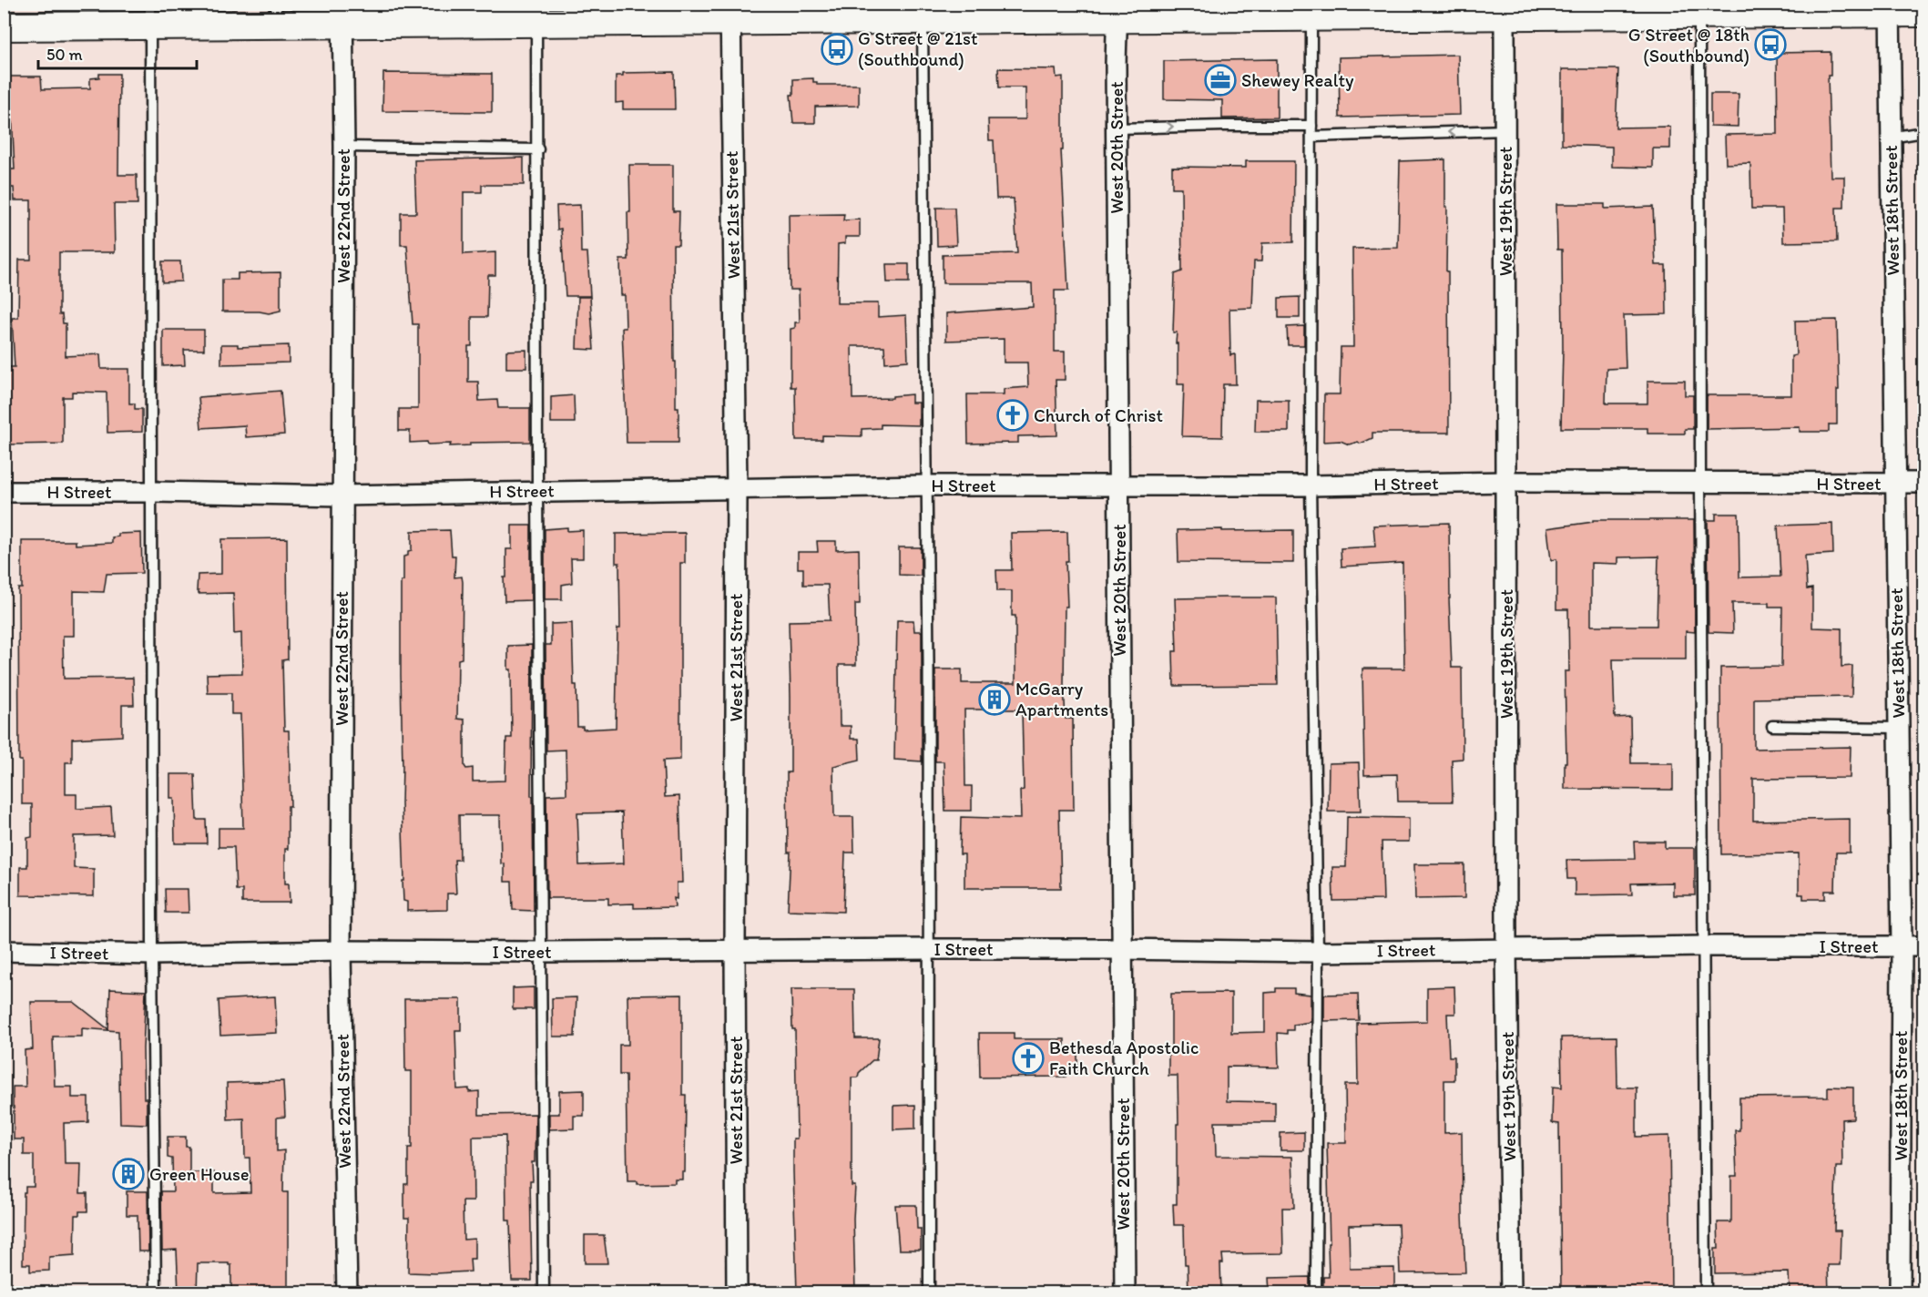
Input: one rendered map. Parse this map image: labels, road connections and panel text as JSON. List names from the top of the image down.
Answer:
{
  "streets": {
    "street": [
      "West 20th Street",
      "West 18th Street",
      "West 19th Street",
      "West 21st Street",
      "West 22nd Street",
      "H Street",
      "I Street"
    ]
  },
  "crossings": [
    ["West 20th Street", "H Street"],
    ["West 20th Street", "I Street"],
    ["West 18th Street", "H Street"],
    ["West 18th Street", "I Street"],
    ["West 19th Street", "H Street"],
    ["West 19th Street", "I Street"],
    ["West 21st Street", "H Street"],
    ["West 21st Street", "I Street"],
    ["West 22nd Street", "H Street"],
    ["West 22nd Street", "I Street"]
  ],
  "places": {
    "bus stop": ["G Street @ 18th (Southbound)", "G Street @ 21st (Southbound)"],
    "office": ["Shewey Realty"],
    "church": ["Church of Christ", "Bethesda Apostolic Faith Church"],
    "building": ["McGarry Apartments", "Green House"]
  },
  "scale_bar": "50 m"
}
